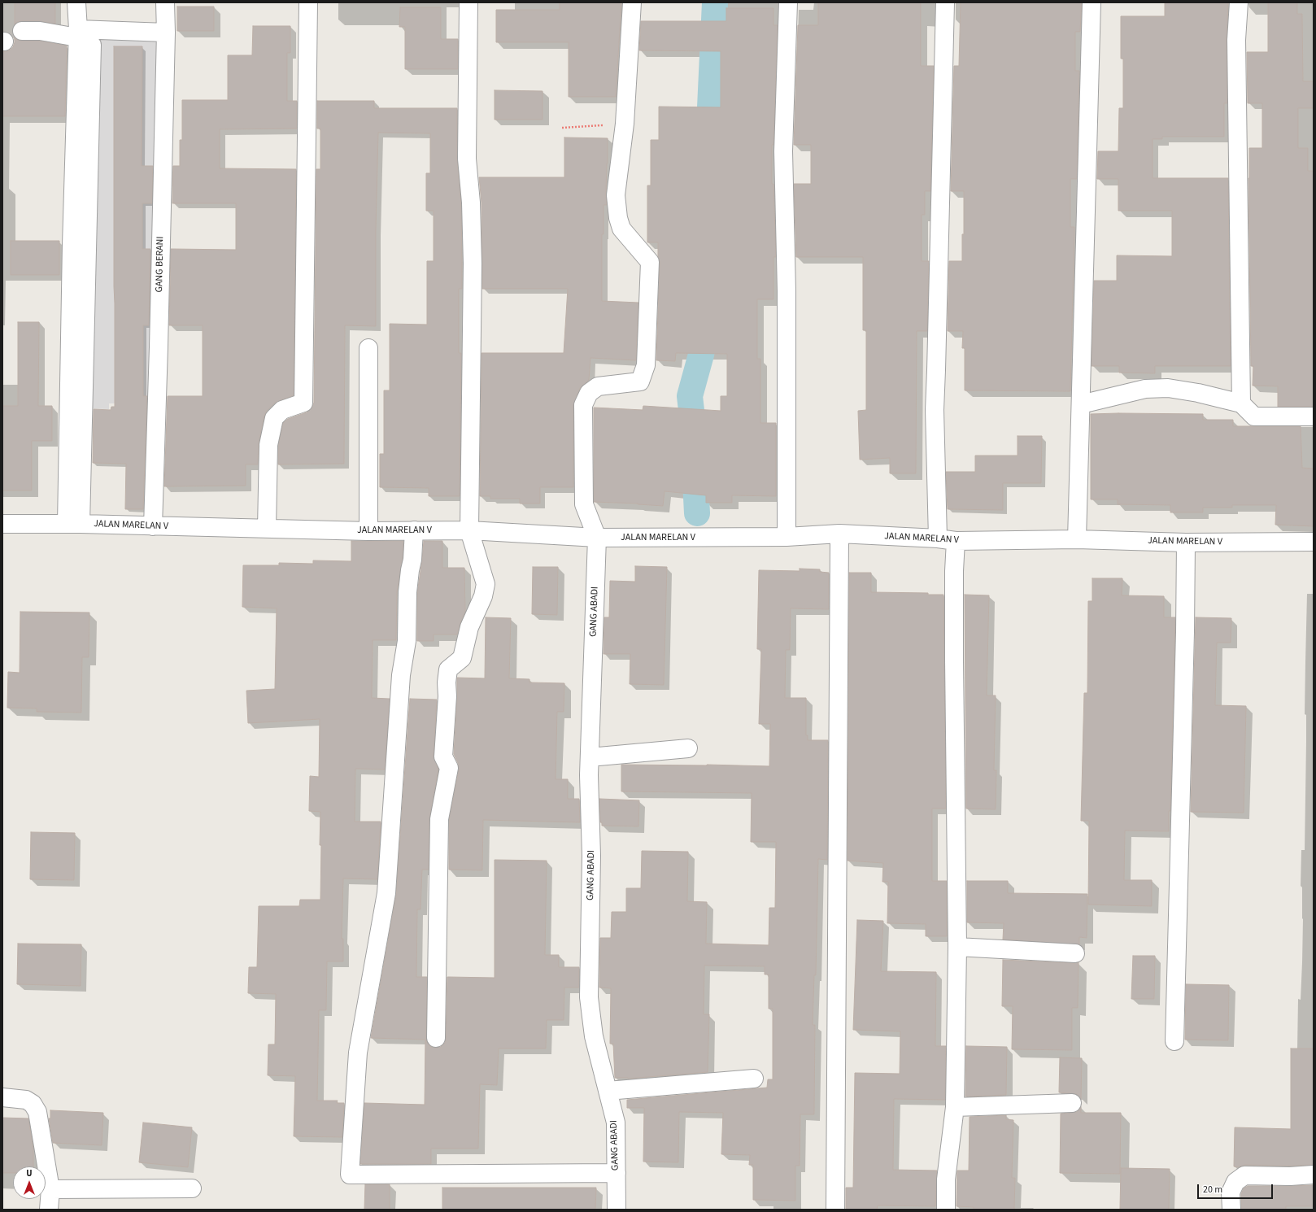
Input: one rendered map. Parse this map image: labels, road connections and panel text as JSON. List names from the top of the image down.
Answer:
{
  "streets": {
    "street": ["GANG BERANI", "JALAN MARELAN V", "GANG ABADI"]
  },
  "crossings": [
    ["GANG BERANI", "JALAN MARELAN V"],
    ["JALAN MARELAN V", "GANG ABADI"]
  ],
  "scale_bar": "20 m",
  "north": "top"
}
